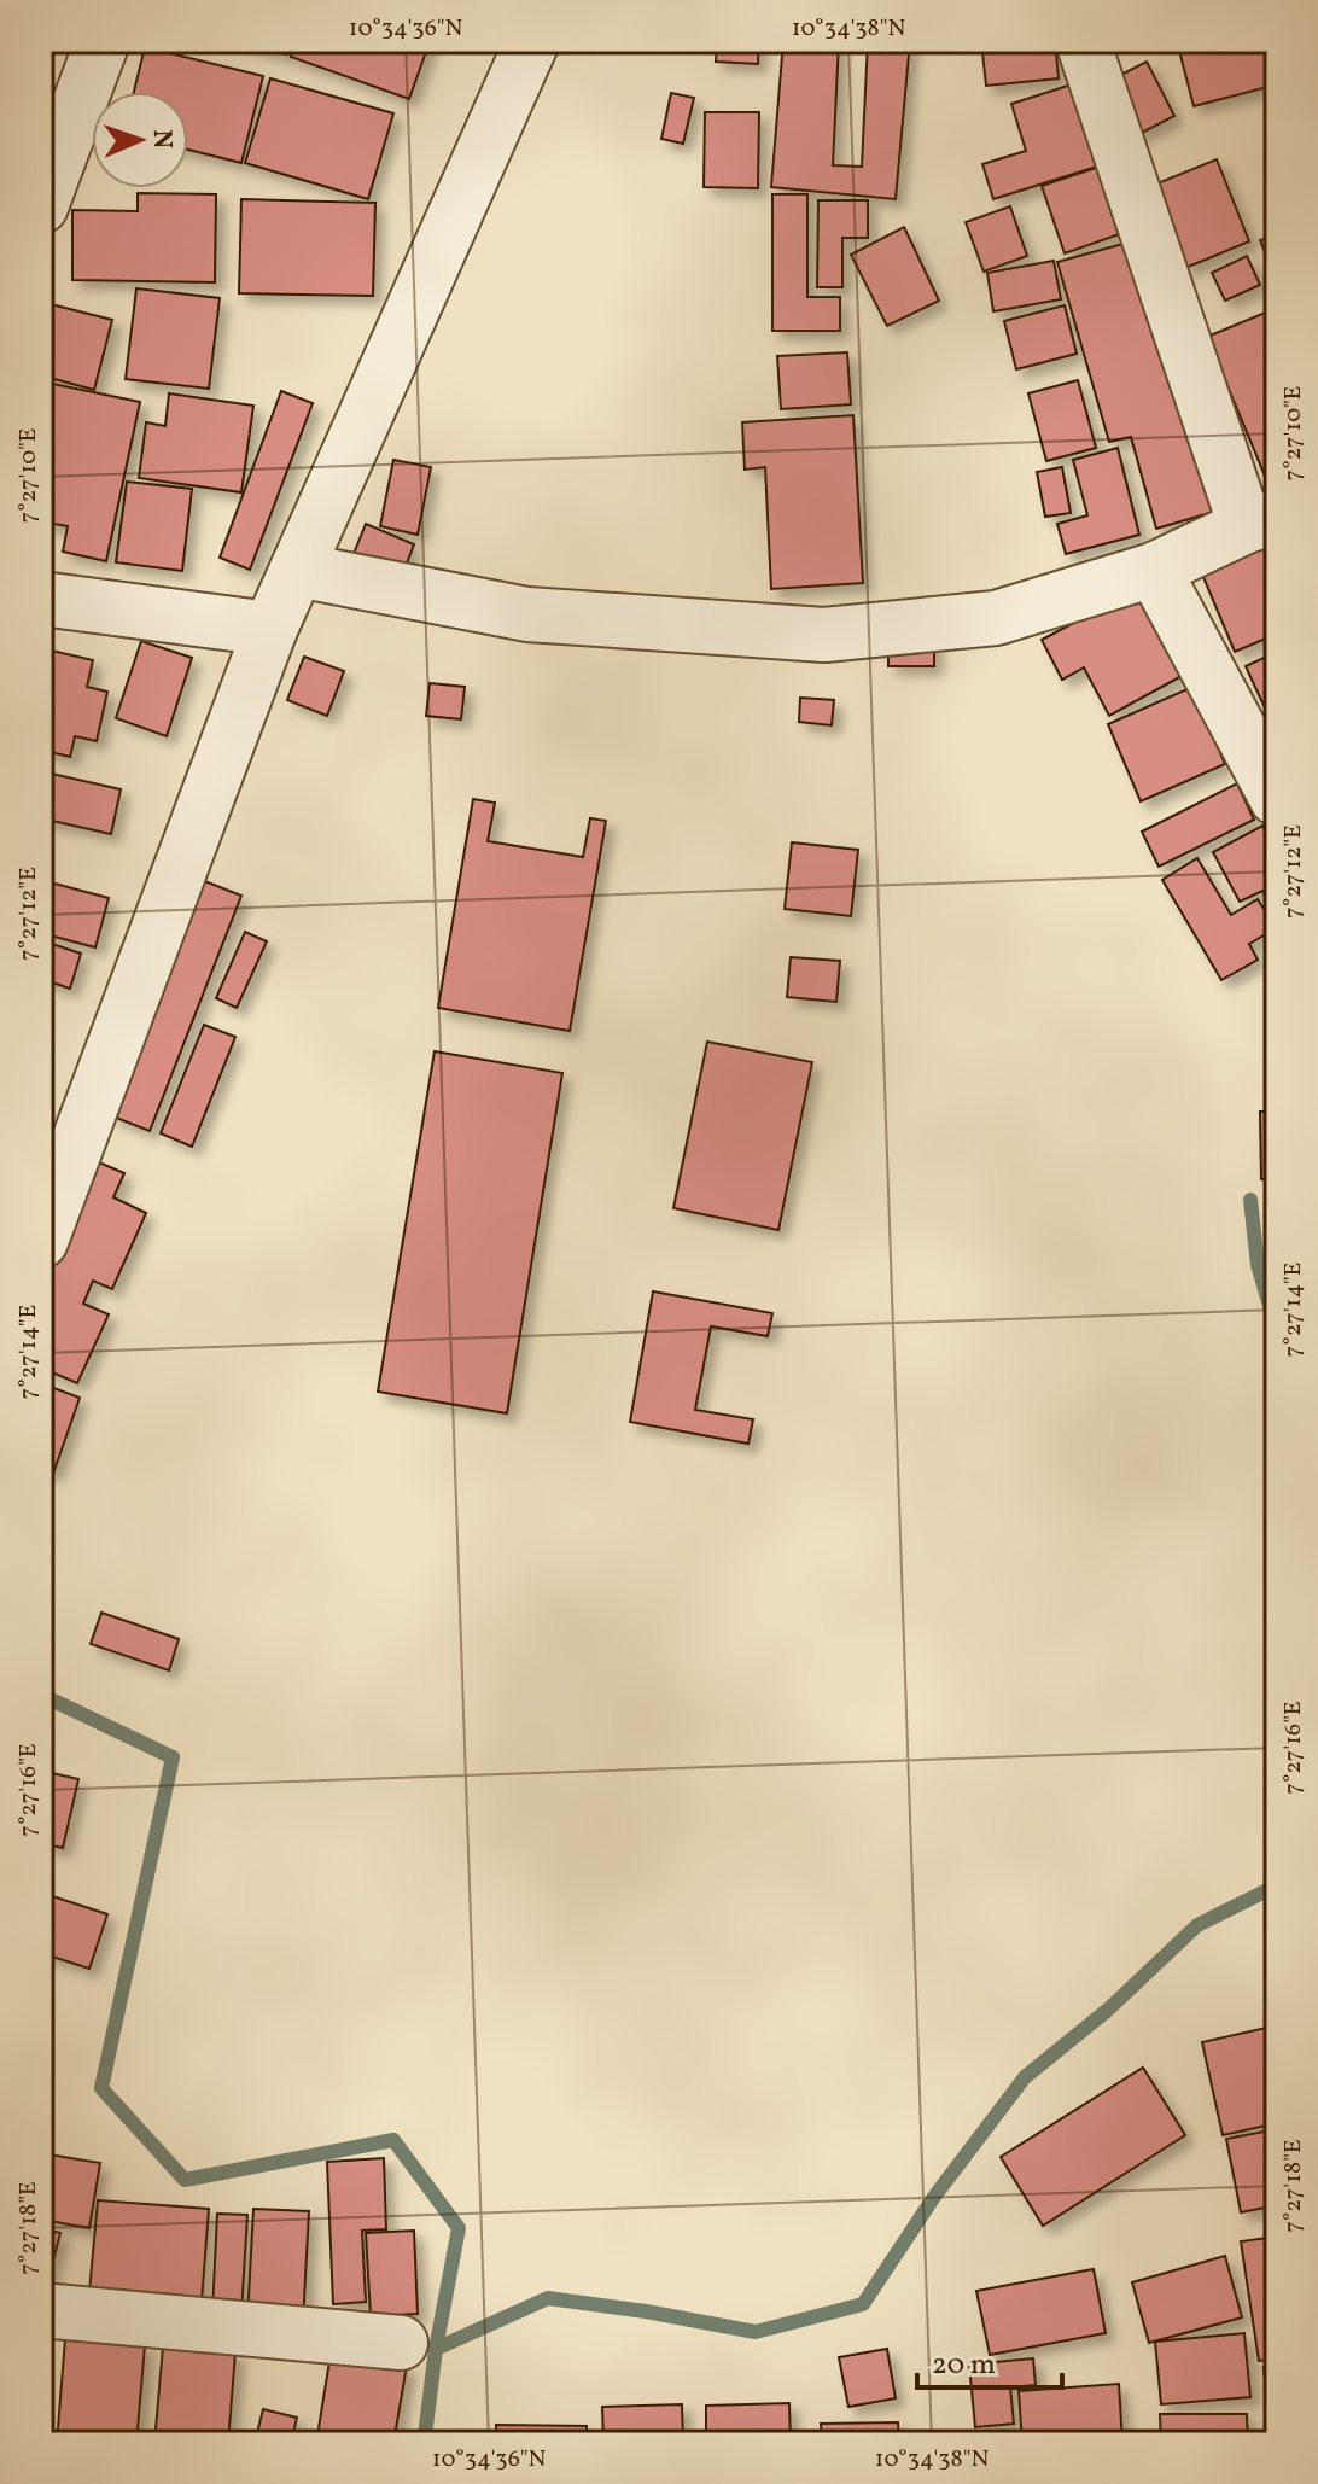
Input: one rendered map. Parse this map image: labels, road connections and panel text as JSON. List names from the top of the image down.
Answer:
{
  "scale_bar": "20 m",
  "north": "right",
  "coordinates": [
    "10°34'36\"N",
    "10°34'38\"N",
    "7°27'10\"E",
    "7°27'12\"E",
    "7°27'14\"E",
    "7°27'16\"E",
    "7°27'18\"E"
  ]
}
